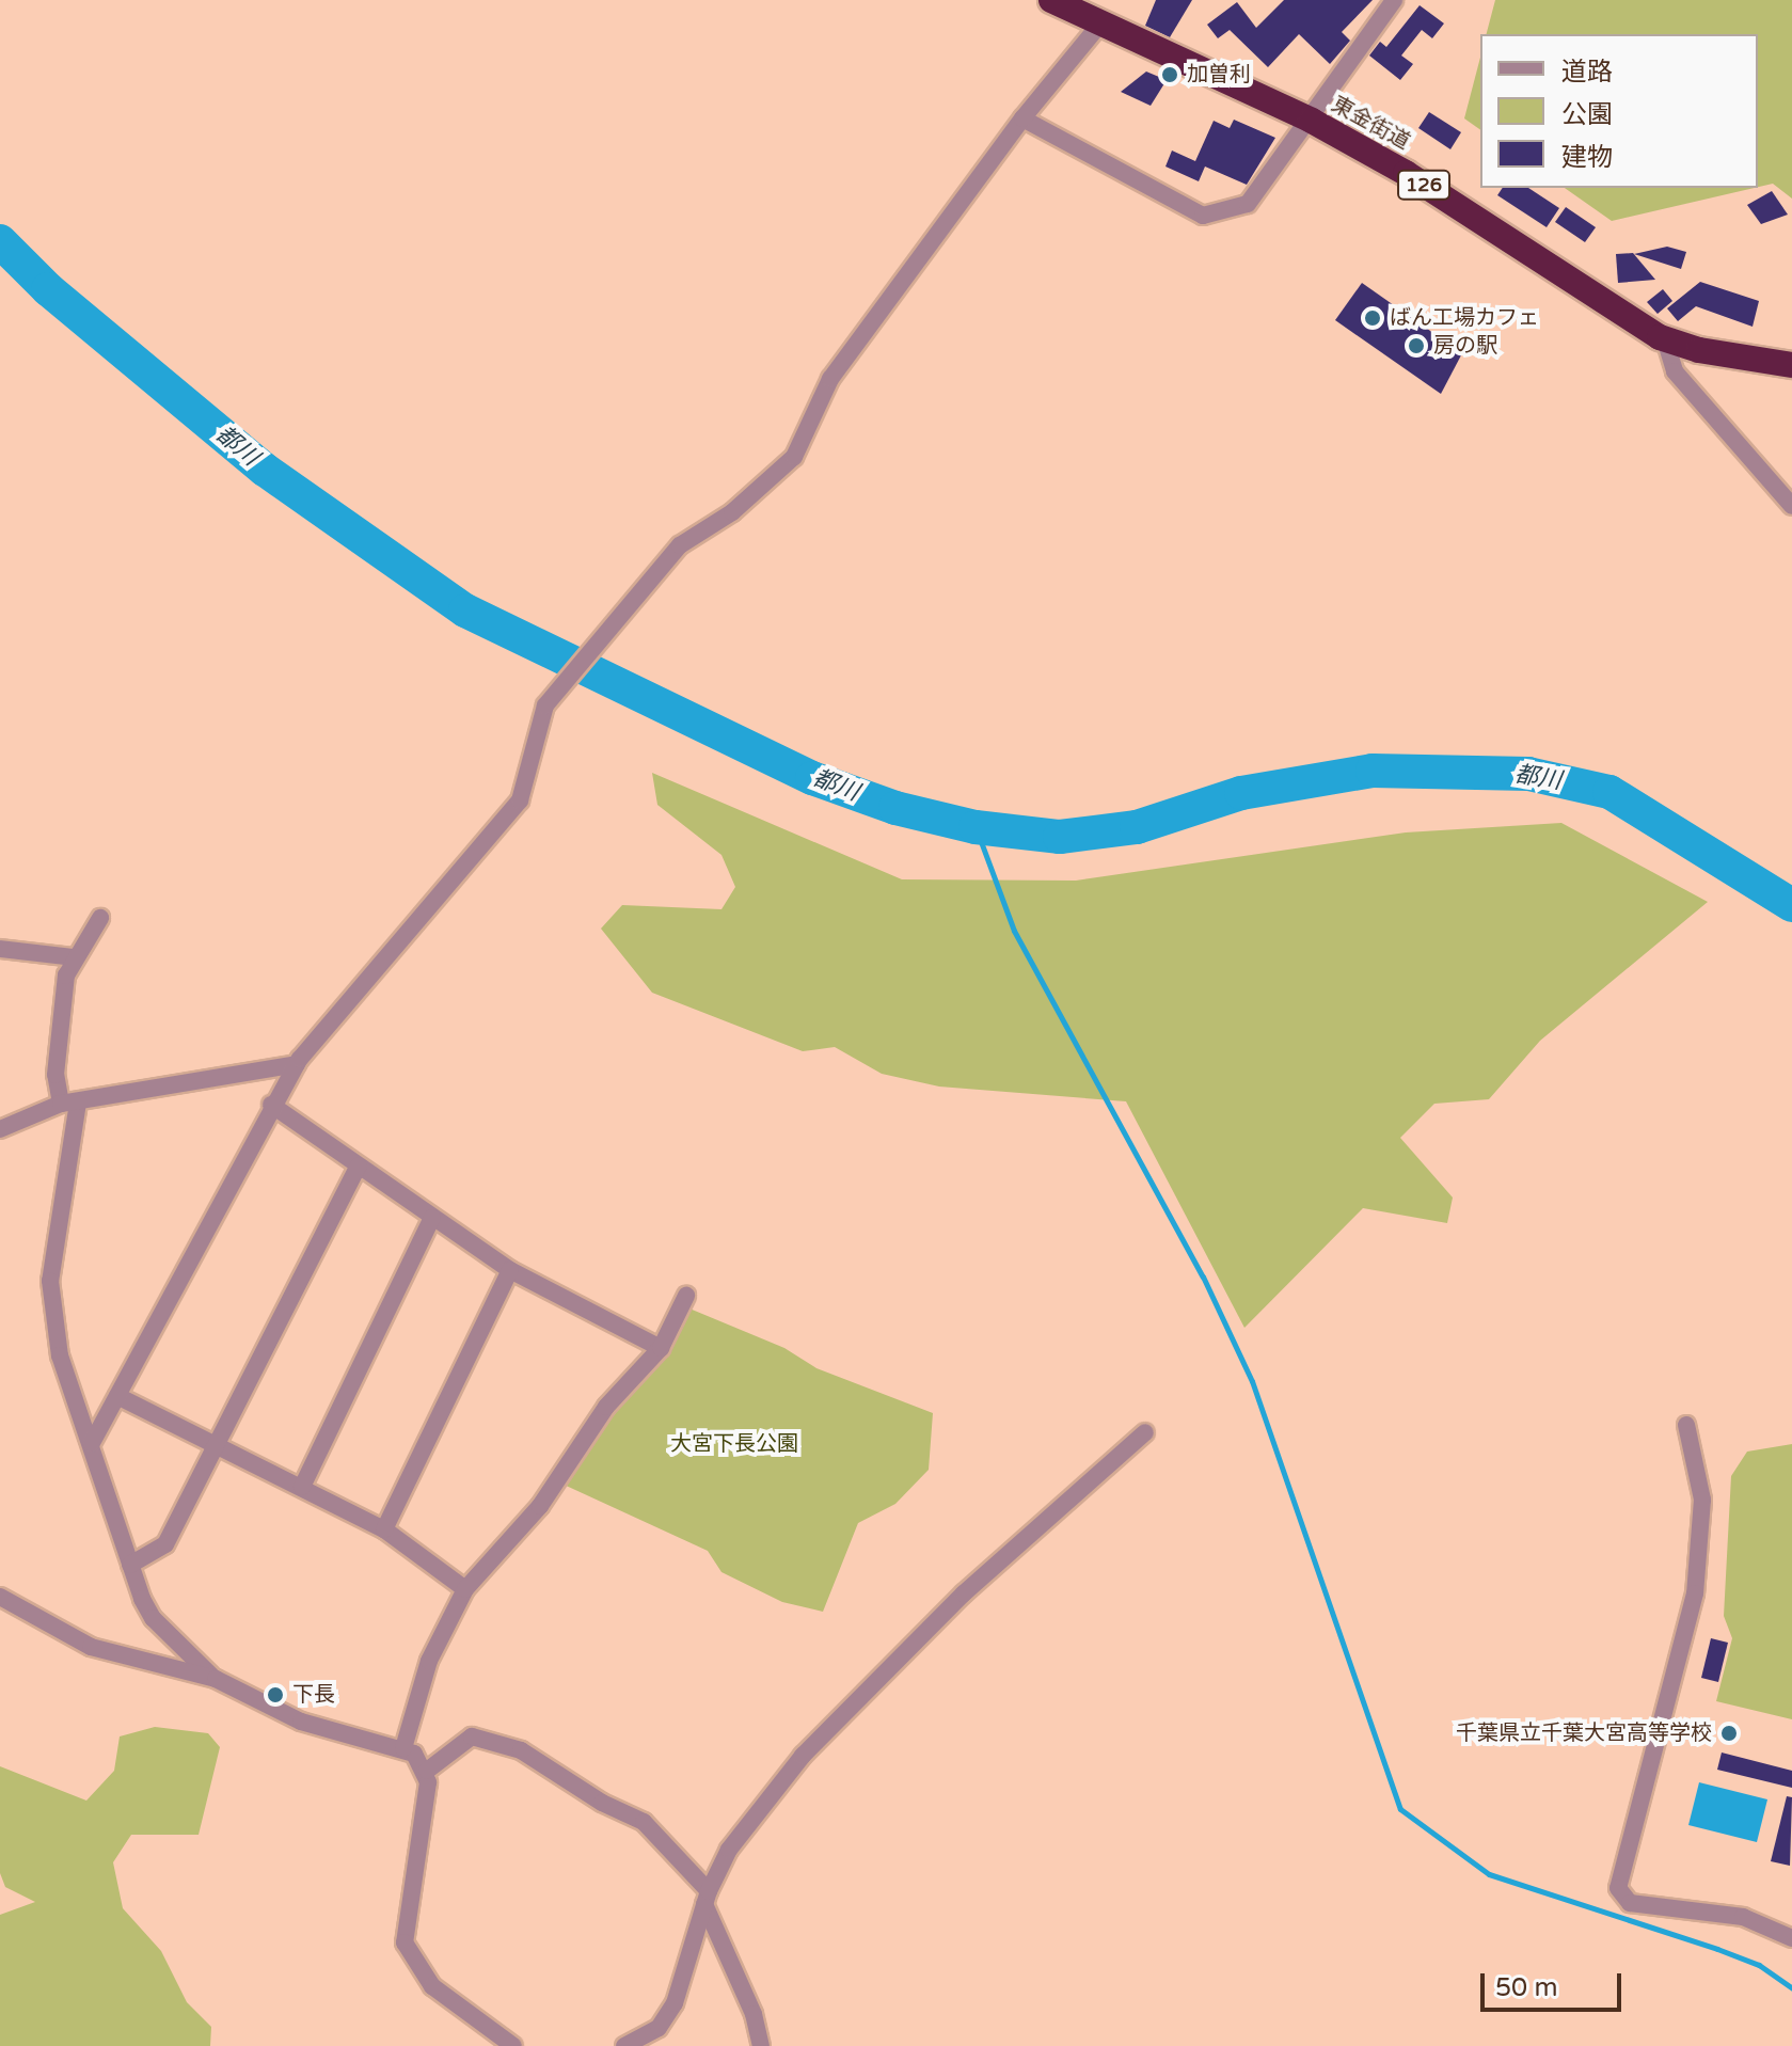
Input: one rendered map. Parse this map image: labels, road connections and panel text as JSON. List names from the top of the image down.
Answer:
{
  "streets": {
    "highway": ["東金街道", "126"]
  },
  "water": ["都川"],
  "parks": ["大宮下長公園"],
  "places": [
    "加曽利",
    "ばん工場カフェ",
    "房の駅",
    "下長",
    "千葉県立千葉大宮高等学校"
  ],
  "legend": ["道路", "公園", "建物"],
  "scale_bar": "50 m"
}
